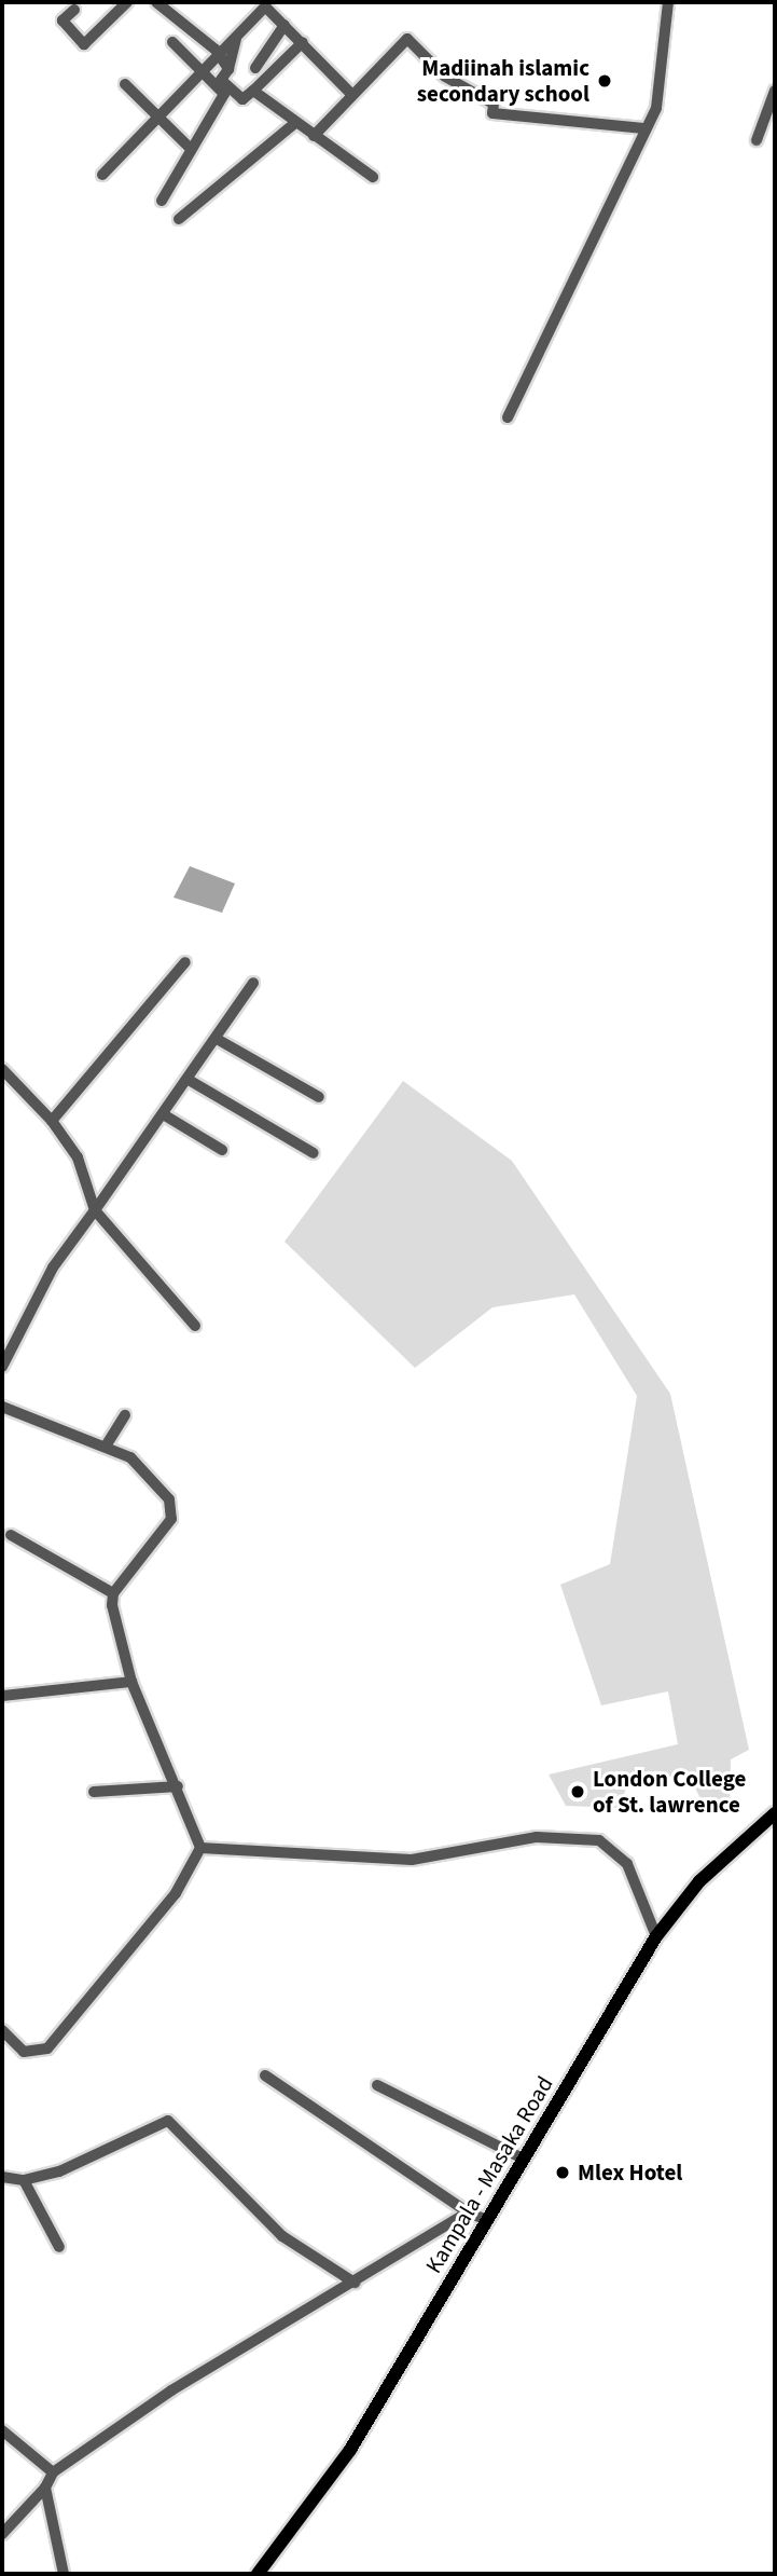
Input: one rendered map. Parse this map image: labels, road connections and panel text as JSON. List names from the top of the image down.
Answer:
{
  "streets": {
    "main road": ["Kampala - Masaka Road"]
  },
  "places": ["Madiinah islamic secondary school", "London College of St. lawrence", "Mlex Hotel"]
}
